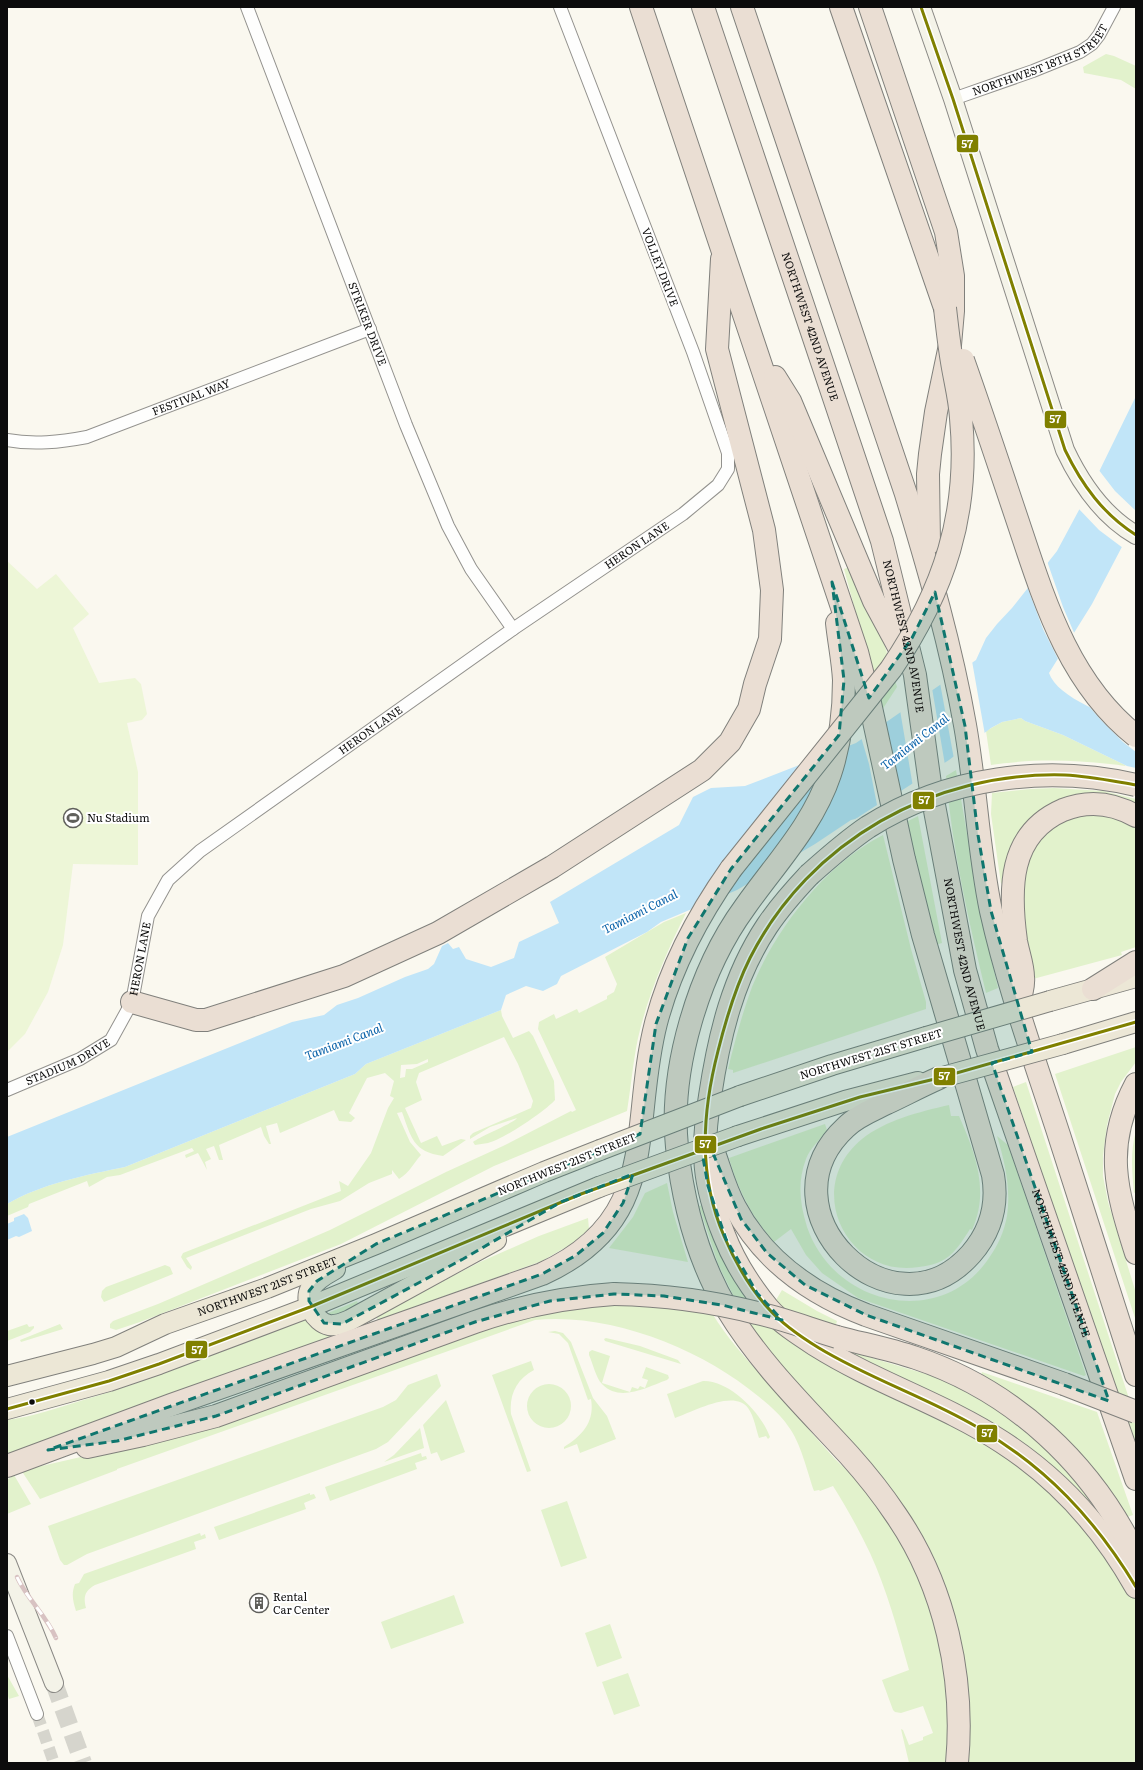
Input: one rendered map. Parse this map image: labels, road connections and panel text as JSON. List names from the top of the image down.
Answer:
{
  "streets": {
    "highway": ["NORTHWEST 42ND AVENUE"],
    "main road": ["NORTHWEST 21ST STREET"],
    "street": [
      "NORTHWEST 18TH STREET",
      "VOLLEY DRIVE",
      "STRIKER DRIVE",
      "FESTIVAL WAY",
      "HERON LANE",
      "STADIUM DRIVE"
    ]
  },
  "crossings": [
    ["VOLLEY DRIVE", "HERON LANE"],
    ["STRIKER DRIVE", "FESTIVAL WAY"],
    ["STRIKER DRIVE", "HERON LANE"],
    ["HERON LANE", "STADIUM DRIVE"]
  ],
  "water": ["Tamiami Canal"],
  "places": {
    "sports": ["Nu Stadium"],
    "building": ["Rental Car Center"]
  },
  "lines": ["transit line 57"]
}
